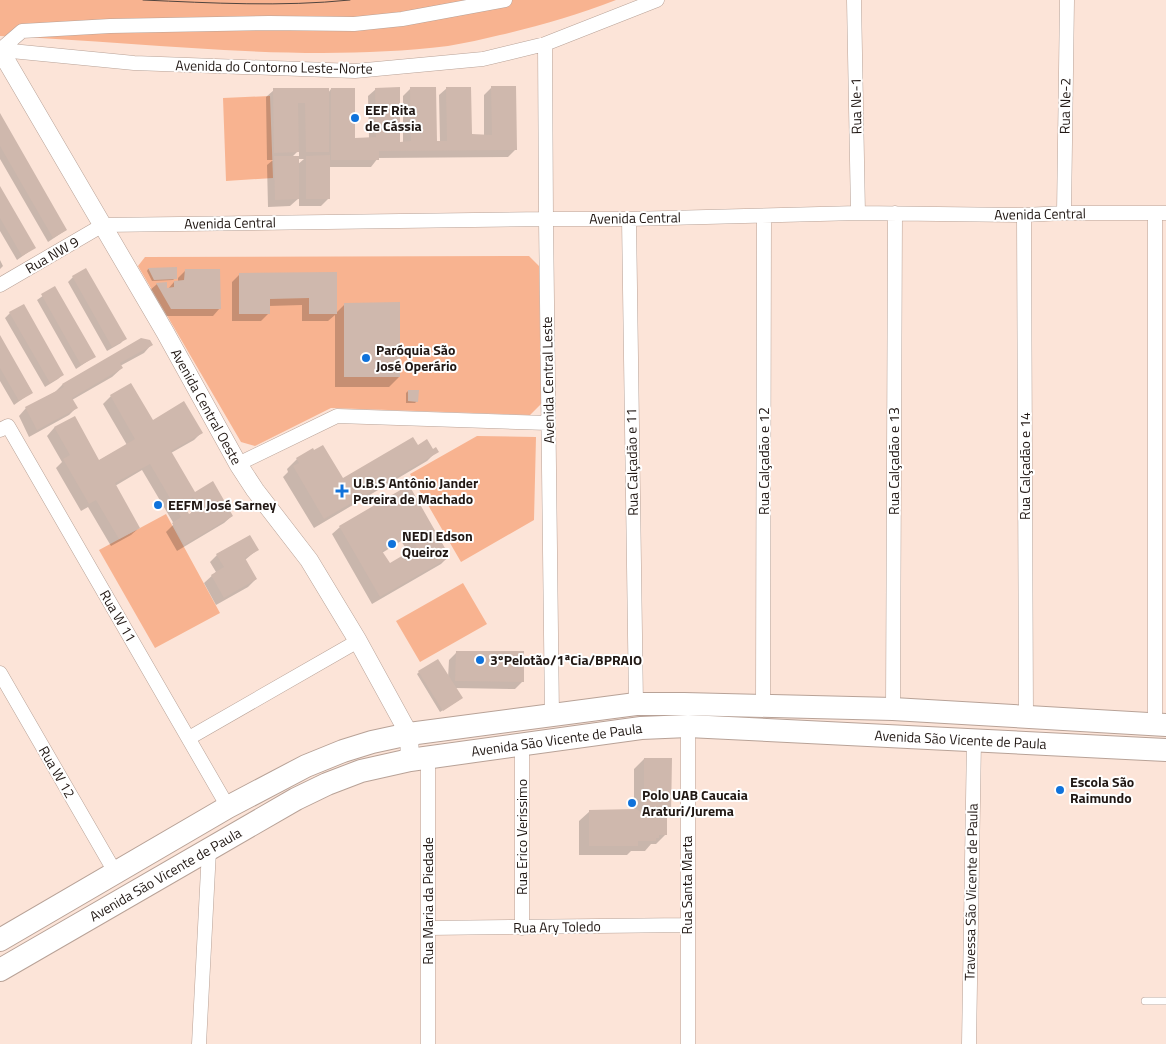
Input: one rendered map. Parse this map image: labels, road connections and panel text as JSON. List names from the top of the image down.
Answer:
{
  "streets": {
    "main road": ["Avenida São Vicente de Paula"],
    "street": [
      "Avenida do Contorno Leste-Norte",
      "Rua Ne-1",
      "Rua Ne-2",
      "Avenida Central",
      "Rua NW 9",
      "Avenida Central Leste",
      "Avenida Central Oeste",
      "Rua Calçadão e 12",
      "Rua Calçadão e 13",
      "Rua Calçadão e 11",
      "Rua Calçadão e 14",
      "Rua W 11",
      "Rua W 12",
      "Rua Erico Verissimo",
      "Rua Santa Marta",
      "Travessa São Vicente de Paula",
      "Rua Maria da Piedade",
      "Rua Ary Toledo"
    ]
  },
  "crossings": [
    ["Avenida do Contorno Leste-Norte", "Avenida Central Leste"],
    ["Avenida do Contorno Leste-Norte", "Avenida Central Oeste"],
    ["Rua Ne-1", "Avenida Central"],
    ["Rua Ne-2", "Avenida Central"],
    ["Avenida Central", "Rua NW 9"],
    ["Avenida Central", "Avenida Central Leste"],
    ["Avenida Central", "Avenida Central Oeste"],
    ["Avenida Central", "Rua Calçadão e 12"],
    ["Avenida Central", "Rua Calçadão e 13"],
    ["Avenida Central", "Rua Calçadão e 11"],
    ["Avenida Central", "Rua Calçadão e 14"],
    ["Rua NW 9", "Avenida Central Oeste"],
    ["Avenida Central Leste", "Avenida São Vicente de Paula"],
    ["Avenida Central Oeste", "Avenida São Vicente de Paula"],
    ["Avenida Central Oeste", "Rua Maria da Piedade"],
    ["Rua Calçadão e 12", "Avenida São Vicente de Paula"],
    ["Rua Calçadão e 13", "Avenida São Vicente de Paula"],
    ["Rua Calçadão e 11", "Avenida São Vicente de Paula"],
    ["Rua Calçadão e 14", "Avenida São Vicente de Paula"],
    ["Rua W 11", "Avenida São Vicente de Paula"],
    ["Avenida São Vicente de Paula", "Rua W 12"],
    ["Avenida São Vicente de Paula", "Rua Erico Verissimo"],
    ["Avenida São Vicente de Paula", "Rua Santa Marta"],
    ["Avenida São Vicente de Paula", "Travessa São Vicente de Paula"],
    ["Avenida São Vicente de Paula", "Rua Maria da Piedade"],
    ["Rua Erico Verissimo", "Rua Ary Toledo"],
    ["Rua Santa Marta", "Rua Ary Toledo"],
    ["Rua Maria da Piedade", "Rua Ary Toledo"]
  ],
  "places": {
    "other": [
      "EEF Rita de Cássia",
      "Paróquia São José Operário",
      "EEFM José Sarney",
      "NEDI Edson Queiroz",
      "3ºPelotão/1ªCia/BPRAIO",
      "Escola São Raimundo",
      "Polo UAB Caucaia Araturi/Jurema"
    ],
    "health": ["U.B.S Antônio Jander Pereira de Machado"]
  }
}
